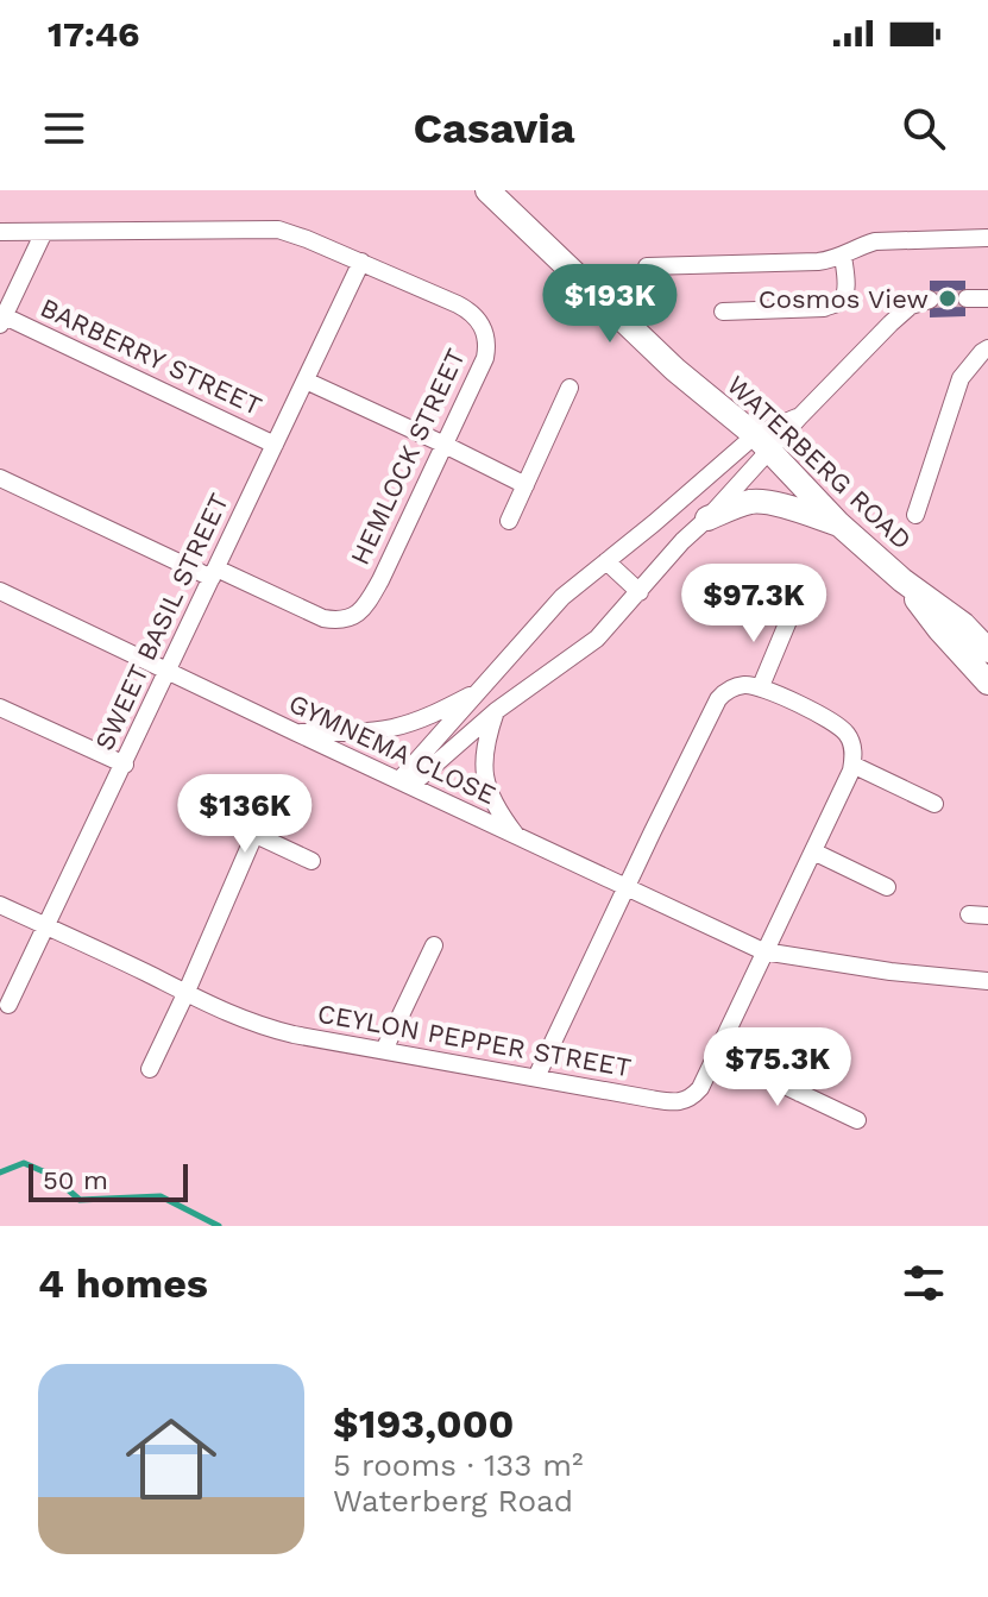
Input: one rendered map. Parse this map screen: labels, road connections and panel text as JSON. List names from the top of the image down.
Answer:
{
  "streets": {
    "street": [
      "BARBERRY STREET",
      "HEMLOCK STREET",
      "WATERBERG ROAD",
      "SWEET BASIL STREET",
      "GYMNEMA CLOSE",
      "CEYLON PEPPER STREET"
    ]
  },
  "crossings": [
    ["BARBERRY STREET", "SWEET BASIL STREET"],
    ["HEMLOCK STREET", "SWEET BASIL STREET"],
    ["SWEET BASIL STREET", "GYMNEMA CLOSE"],
    ["SWEET BASIL STREET", "CEYLON PEPPER STREET"],
    ["GYMNEMA CLOSE", "CEYLON PEPPER STREET"]
  ],
  "places": ["Cosmos View"],
  "scale_bar": "50 m",
  "page": {
    "status": "17:46",
    "header": "Casavia",
    "price": [
      "$193K",
      "$97.3K",
      "$136K",
      "$75.3K"
    ],
    "scale": "50 m",
    "heading": "4 homes",
    "list": [
      {
        "name": "$193,000",
        "note": "5 rooms · 133 m² · Waterberg Road"
      }
    ]
  }
}
